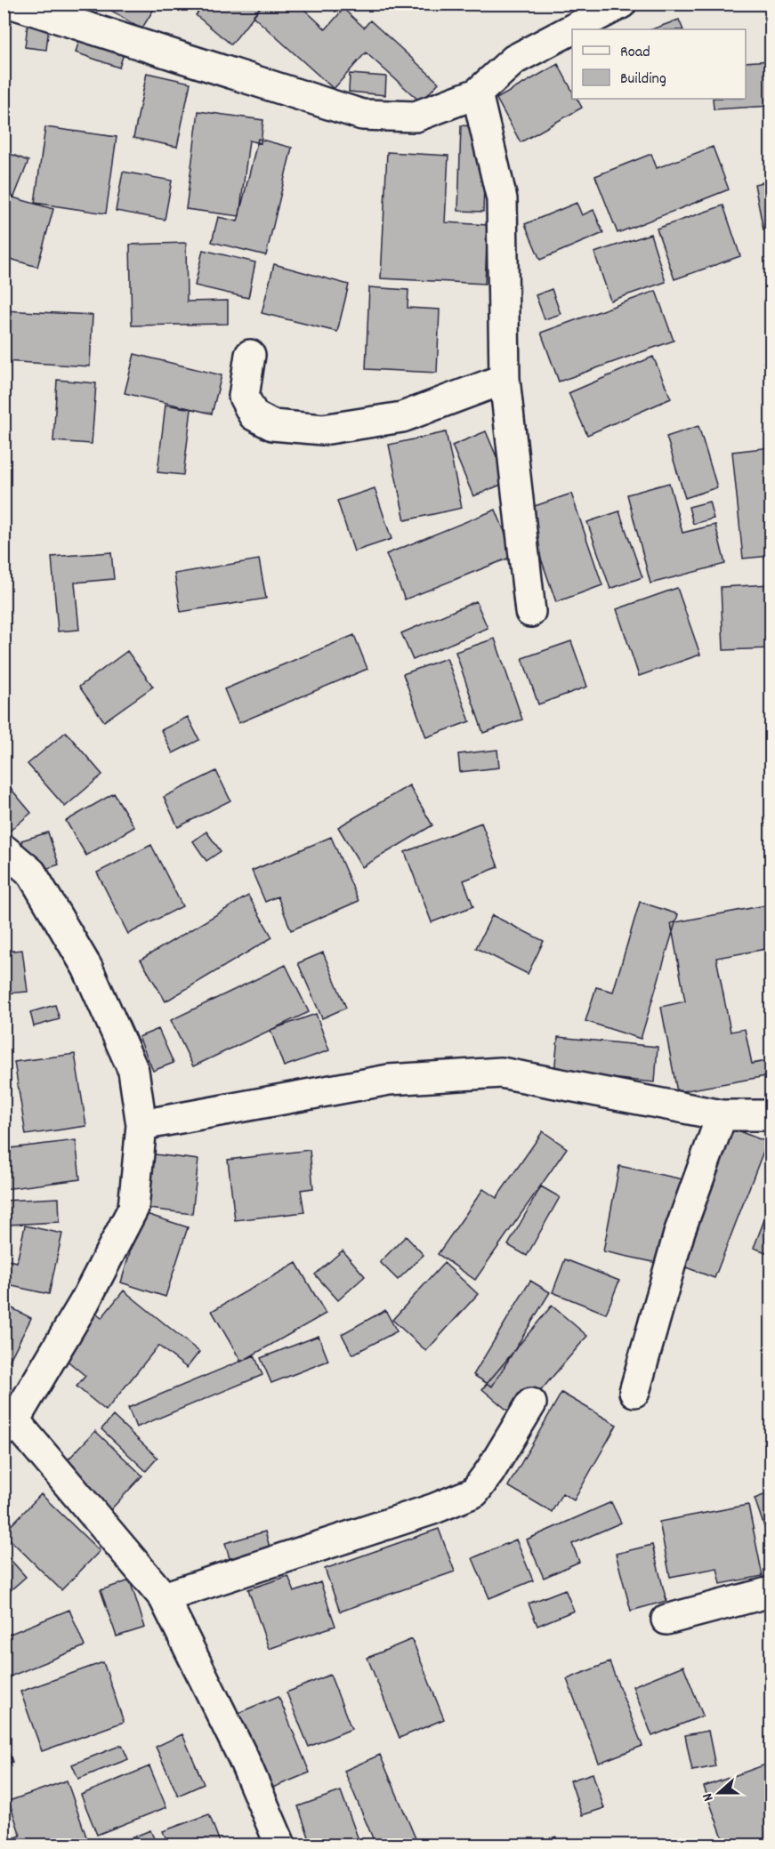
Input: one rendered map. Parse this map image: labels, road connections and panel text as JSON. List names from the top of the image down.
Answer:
{
  "legend": ["Road", "Building"],
  "north": "left"
}
